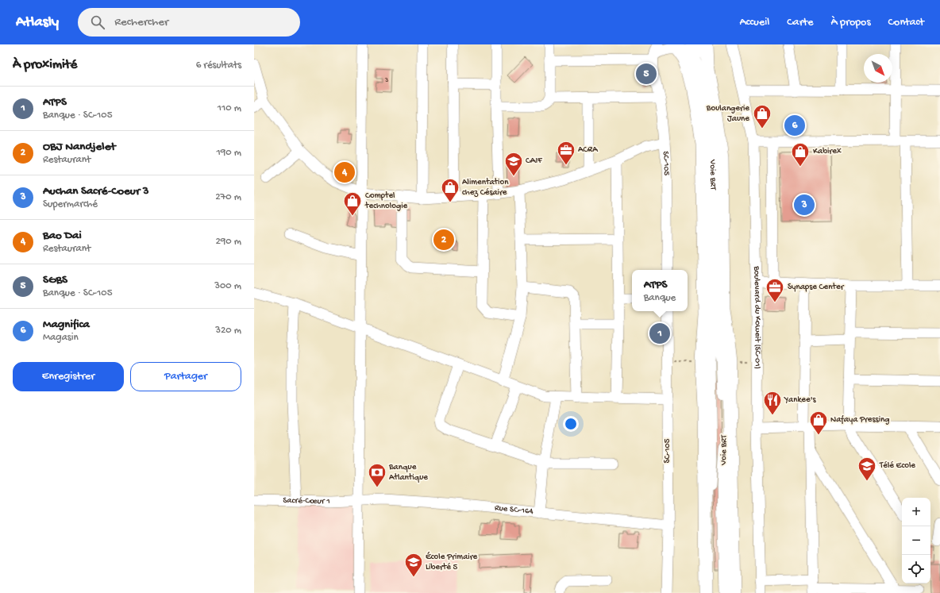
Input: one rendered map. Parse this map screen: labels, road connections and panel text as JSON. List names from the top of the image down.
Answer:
{
  "streets": {
    "street": [
      "SC-105",
      "Voie BRT",
      "Boulevard du Koweit (SC-01)",
      "Sacré-Cœur 1",
      "Rue SC-164"
    ]
  },
  "crossings": [
    ["SC-105", "Rue SC-164"],
    ["Sacré-Cœur 1", "Rue SC-164"]
  ],
  "places": {
    "shop": [
      "Boulangerie Jaune",
      "Kabirex",
      "Alimentation chez Césaire",
      "Comptel technologie",
      "Nafaya Pressing"
    ],
    "office": ["ACRA", "Synapse Center"],
    "school or university": ["CAIF", "Télé Ecole", "École Primaire Liberté 5"],
    "restaurant": ["Yankee's"],
    "bank": ["Banque Atlantique"]
  },
  "house_numbers": ["3"],
  "north": "bottom right",
  "page": {
    "header": "Atlasly",
    "search": "Rechercher",
    "nav": [
      "Accueil",
      "Carte",
      "À propos",
      "Contact"
    ],
    "heading": ["À proximité", "6 résultats"],
    "pins": [
      "5",
      "6",
      "4",
      "3",
      "2",
      "1"
    ],
    "list": [
      {
        "mark": "1",
        "name": "ATPS",
        "note": "Banque · SC-105",
        "value": "110 m"
      },
      {
        "mark": "2",
        "name": "OBJ Nandjelet",
        "note": "Restaurant",
        "value": "190 m"
      },
      {
        "mark": "3",
        "name": "Auchan Sacré-Coeur 3",
        "note": "Supermarché",
        "value": "270 m"
      },
      {
        "mark": "4",
        "name": "Bao Dai",
        "note": "Restaurant",
        "value": "290 m"
      },
      {
        "mark": "5",
        "name": "SGBS",
        "note": "Banque · SC-105",
        "value": "300 m"
      },
      {
        "mark": "6",
        "name": "Magnifica",
        "note": "Magasin",
        "value": "320 m"
      }
    ],
    "popup": ["ATPS", "Banque"],
    "buttons": ["Enregistrer", "Partager"],
    "map_buttons": ["+", "−"]
  }
}
